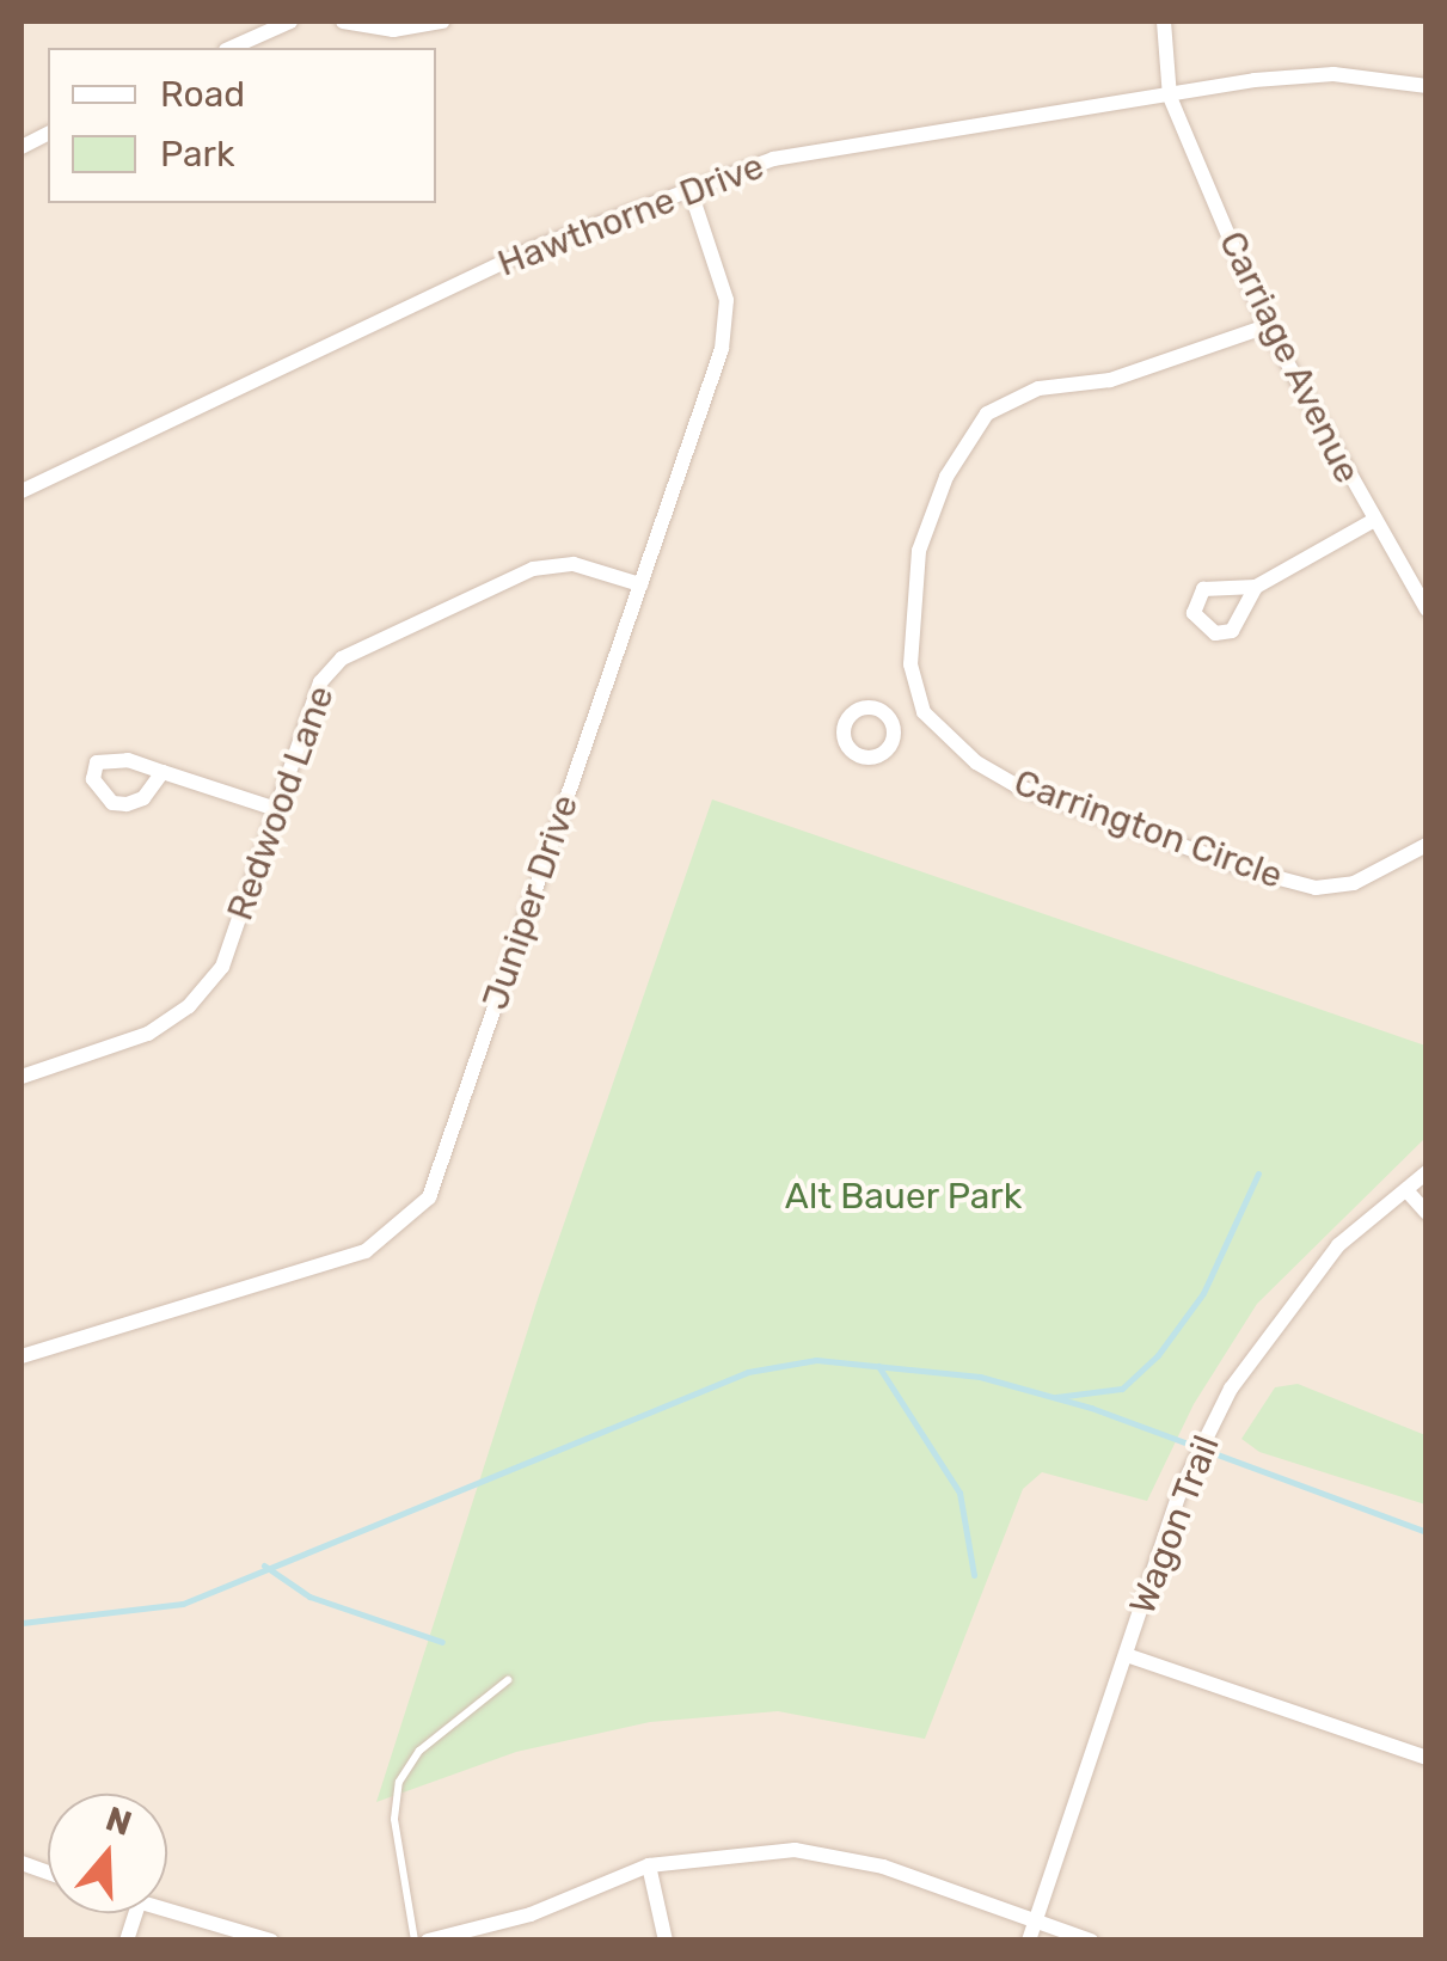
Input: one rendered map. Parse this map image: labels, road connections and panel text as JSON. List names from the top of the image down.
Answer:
{
  "streets": {
    "street": [
      "Hawthorne Drive",
      "Carriage Avenue",
      "Redwood Lane",
      "Carrington Circle",
      "Juniper Drive",
      "Wagon Trail"
    ]
  },
  "crossings": [
    ["Hawthorne Drive", "Carriage Avenue"],
    ["Hawthorne Drive", "Juniper Drive"],
    ["Redwood Lane", "Juniper Drive"]
  ],
  "parks": ["Alt Bauer Park"],
  "legend": ["Road", "Park"],
  "north": "top"
}
